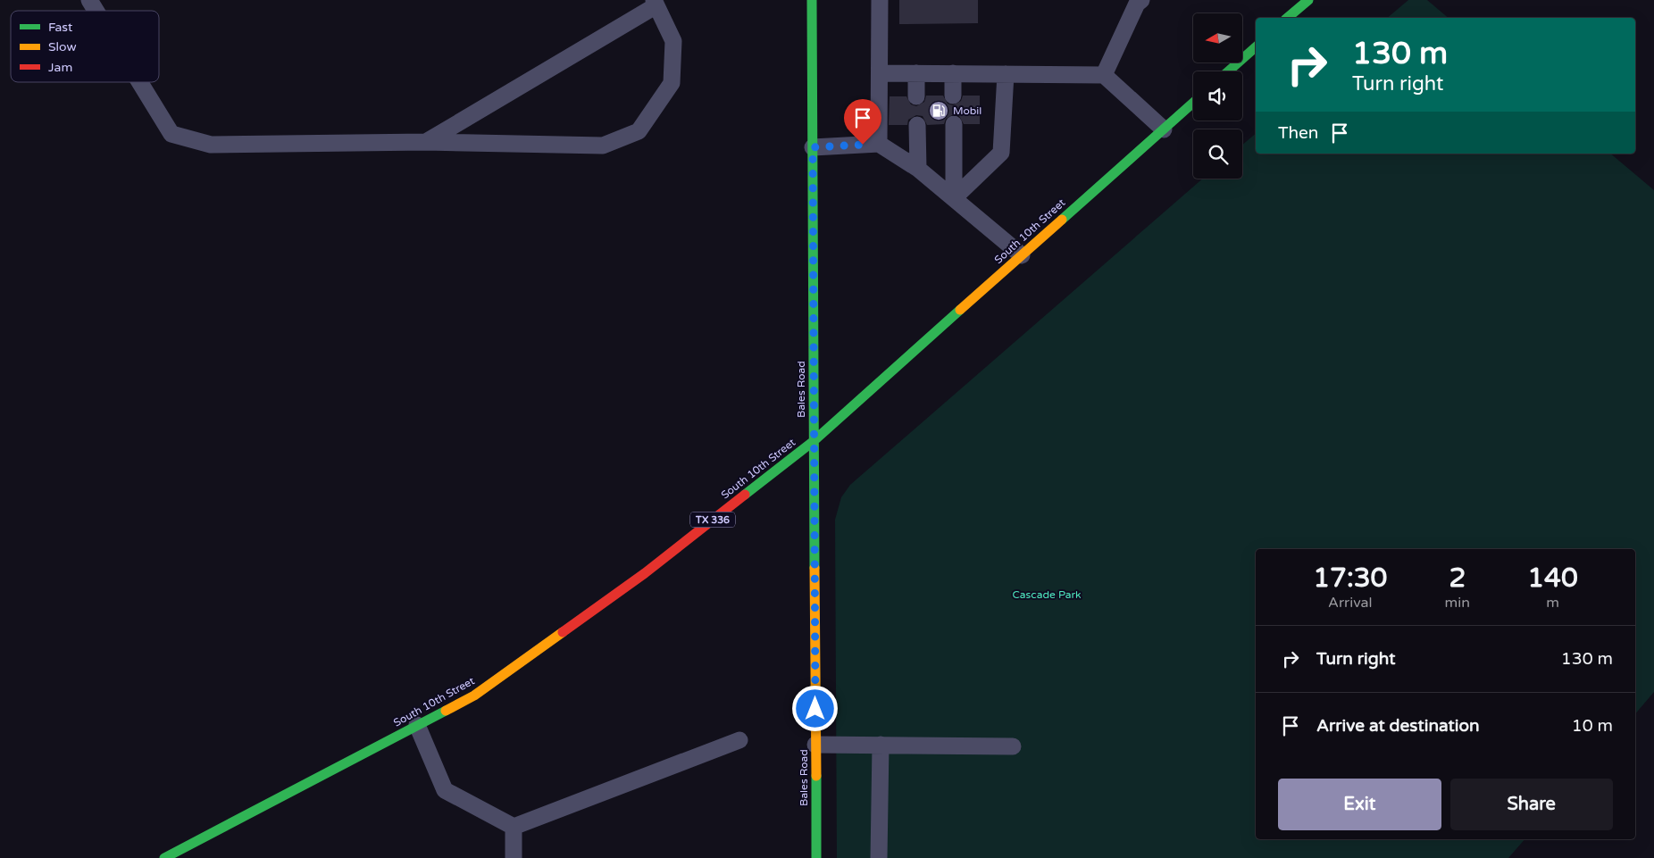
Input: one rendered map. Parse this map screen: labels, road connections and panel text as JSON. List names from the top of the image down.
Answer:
{
  "streets": {
    "main road": ["South 10th Street", "Bales Road", "TX 336"]
  },
  "crossings": [
    ["South 10th Street", "Bales Road"]
  ],
  "parks": ["Cascade Park"],
  "places": {
    "fuel station": ["Mobil"]
  },
  "legend": ["Fast", "Slow", "Jam"],
  "north": "left",
  "page": {
    "turn": ["130 m", "Turn right"],
    "then": "Then",
    "eta": [
      "17:30",
      "Arrival",
      "2",
      "min",
      "140",
      "m"
    ],
    "list": [
      {
        "name": "Turn right",
        "value": "130 m"
      },
      {
        "name": "Arrive at destination",
        "value": "10 m"
      }
    ],
    "buttons": ["Exit", "Share"]
  }
}
